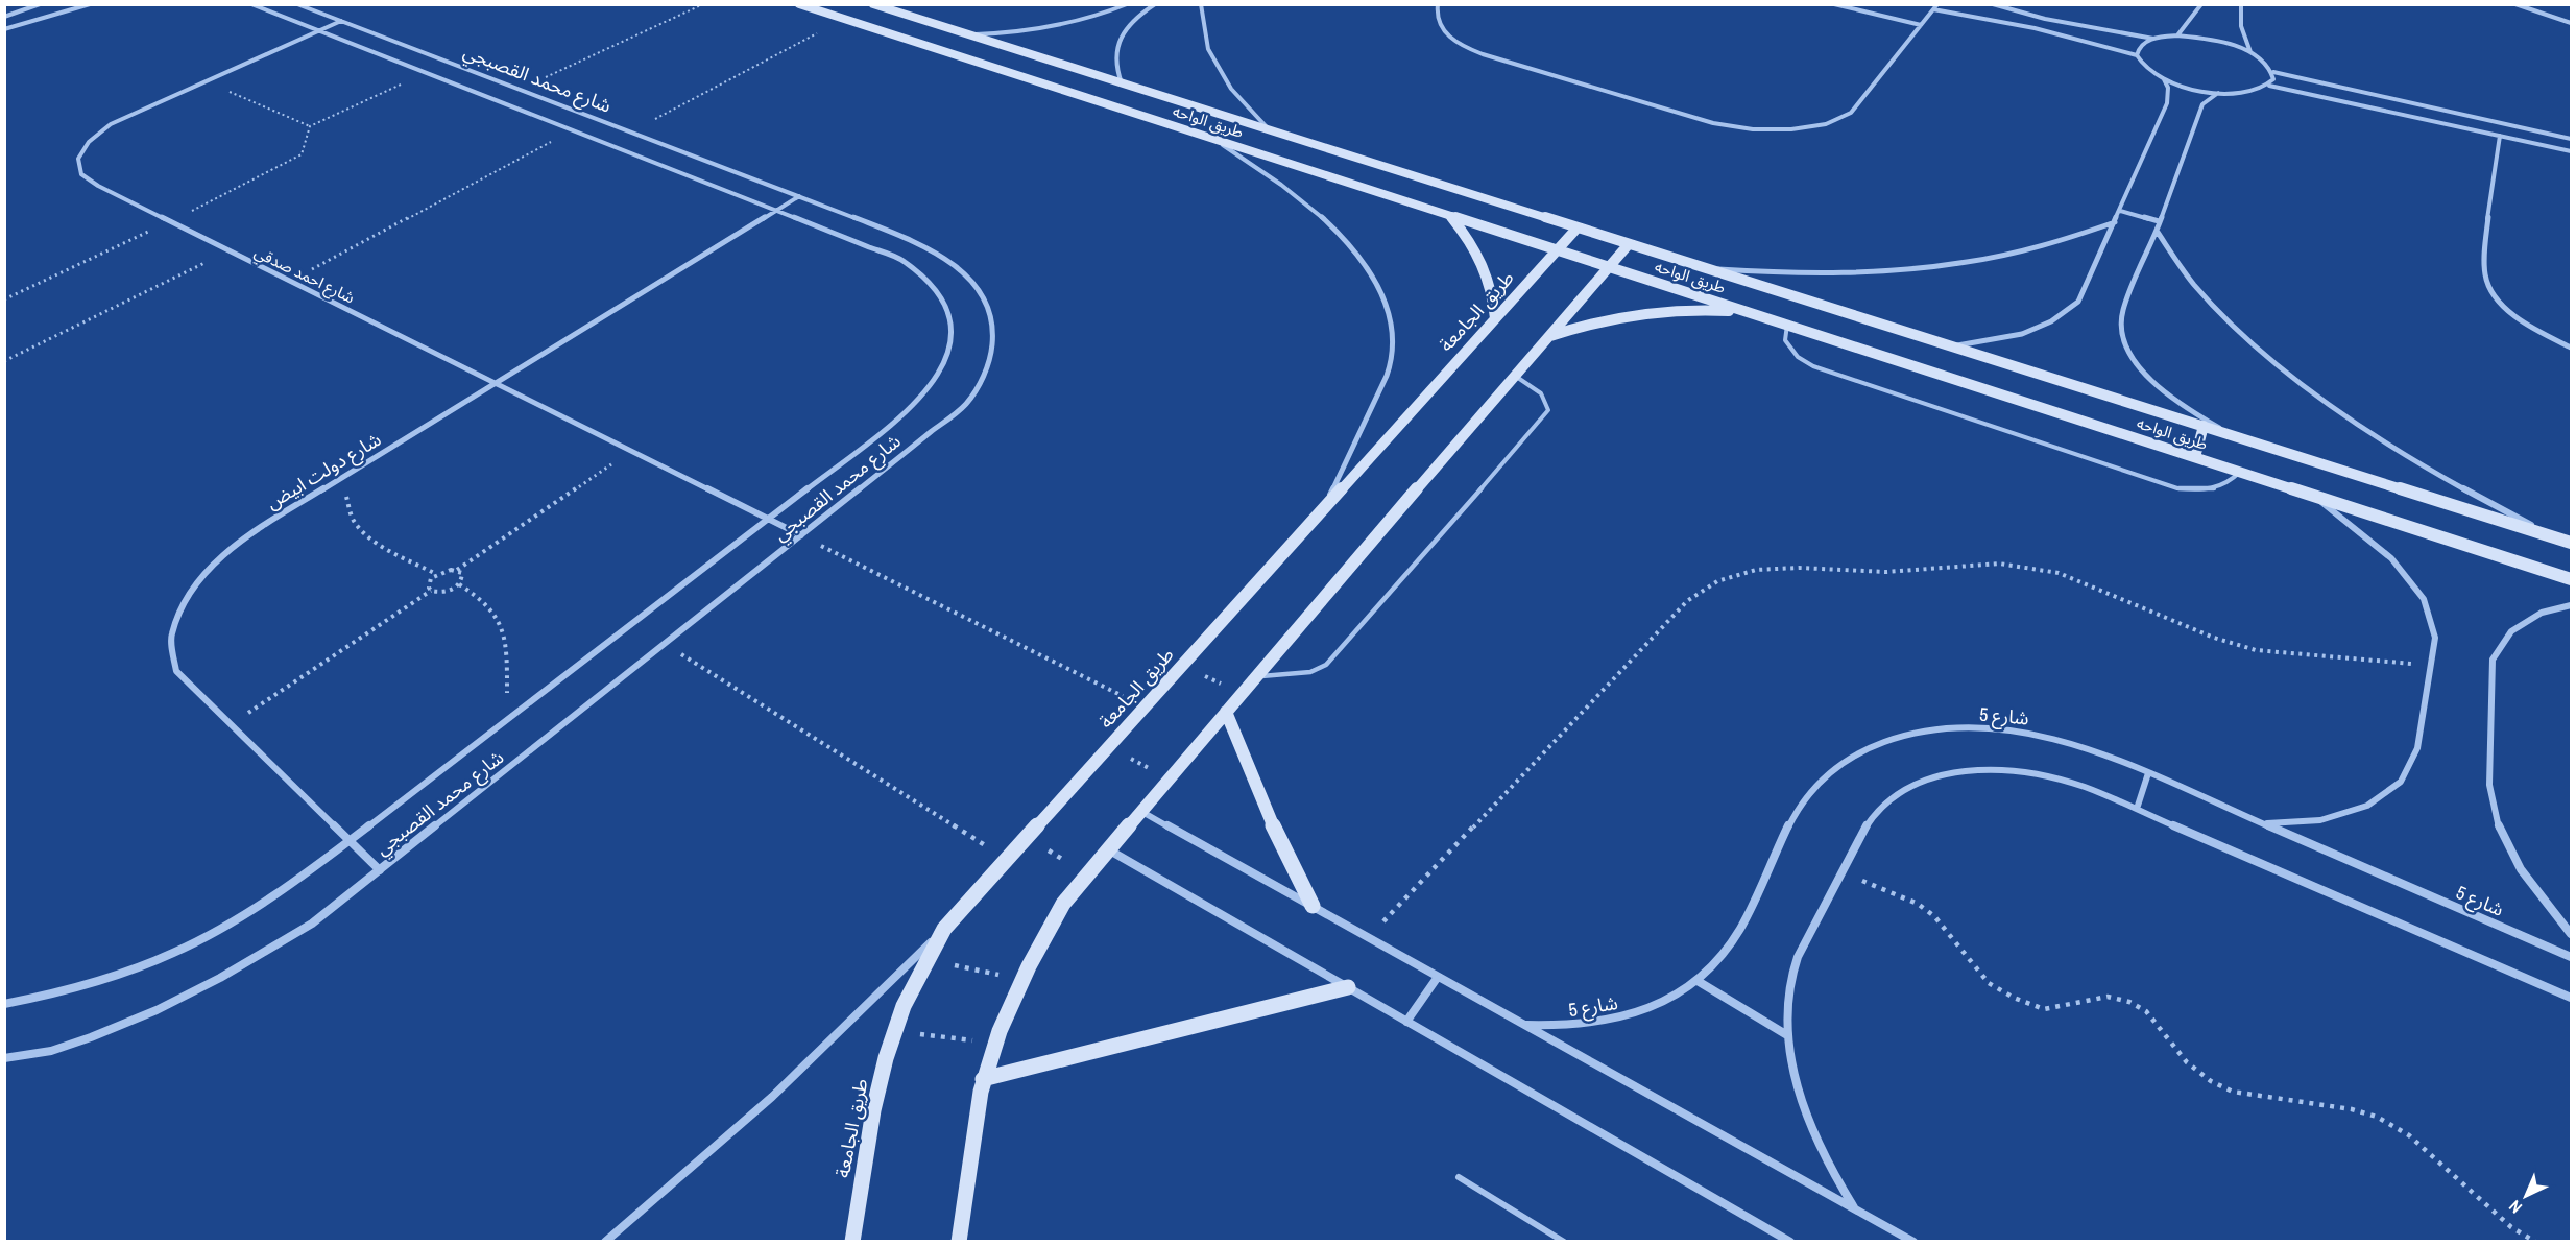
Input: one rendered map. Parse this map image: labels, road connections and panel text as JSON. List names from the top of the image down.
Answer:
{
  "streets": {
    "street": [
      "شارع محمد القصبجي",
      "طريق الواحه",
      "شارع احمد صدقي",
      "طريق الجامعة",
      "شارع دولت ابيض",
      "شارع 5"
    ]
  },
  "crossings": [
    ["شارع محمد القصبجي", "شارع احمد صدقي"],
    ["شارع محمد القصبجي", "شارع دولت ابيض"],
    ["طريق الواحه", "طريق الجامعة"],
    ["شارع احمد صدقي", "شارع دولت ابيض"]
  ],
  "north": "bottom left"
}
